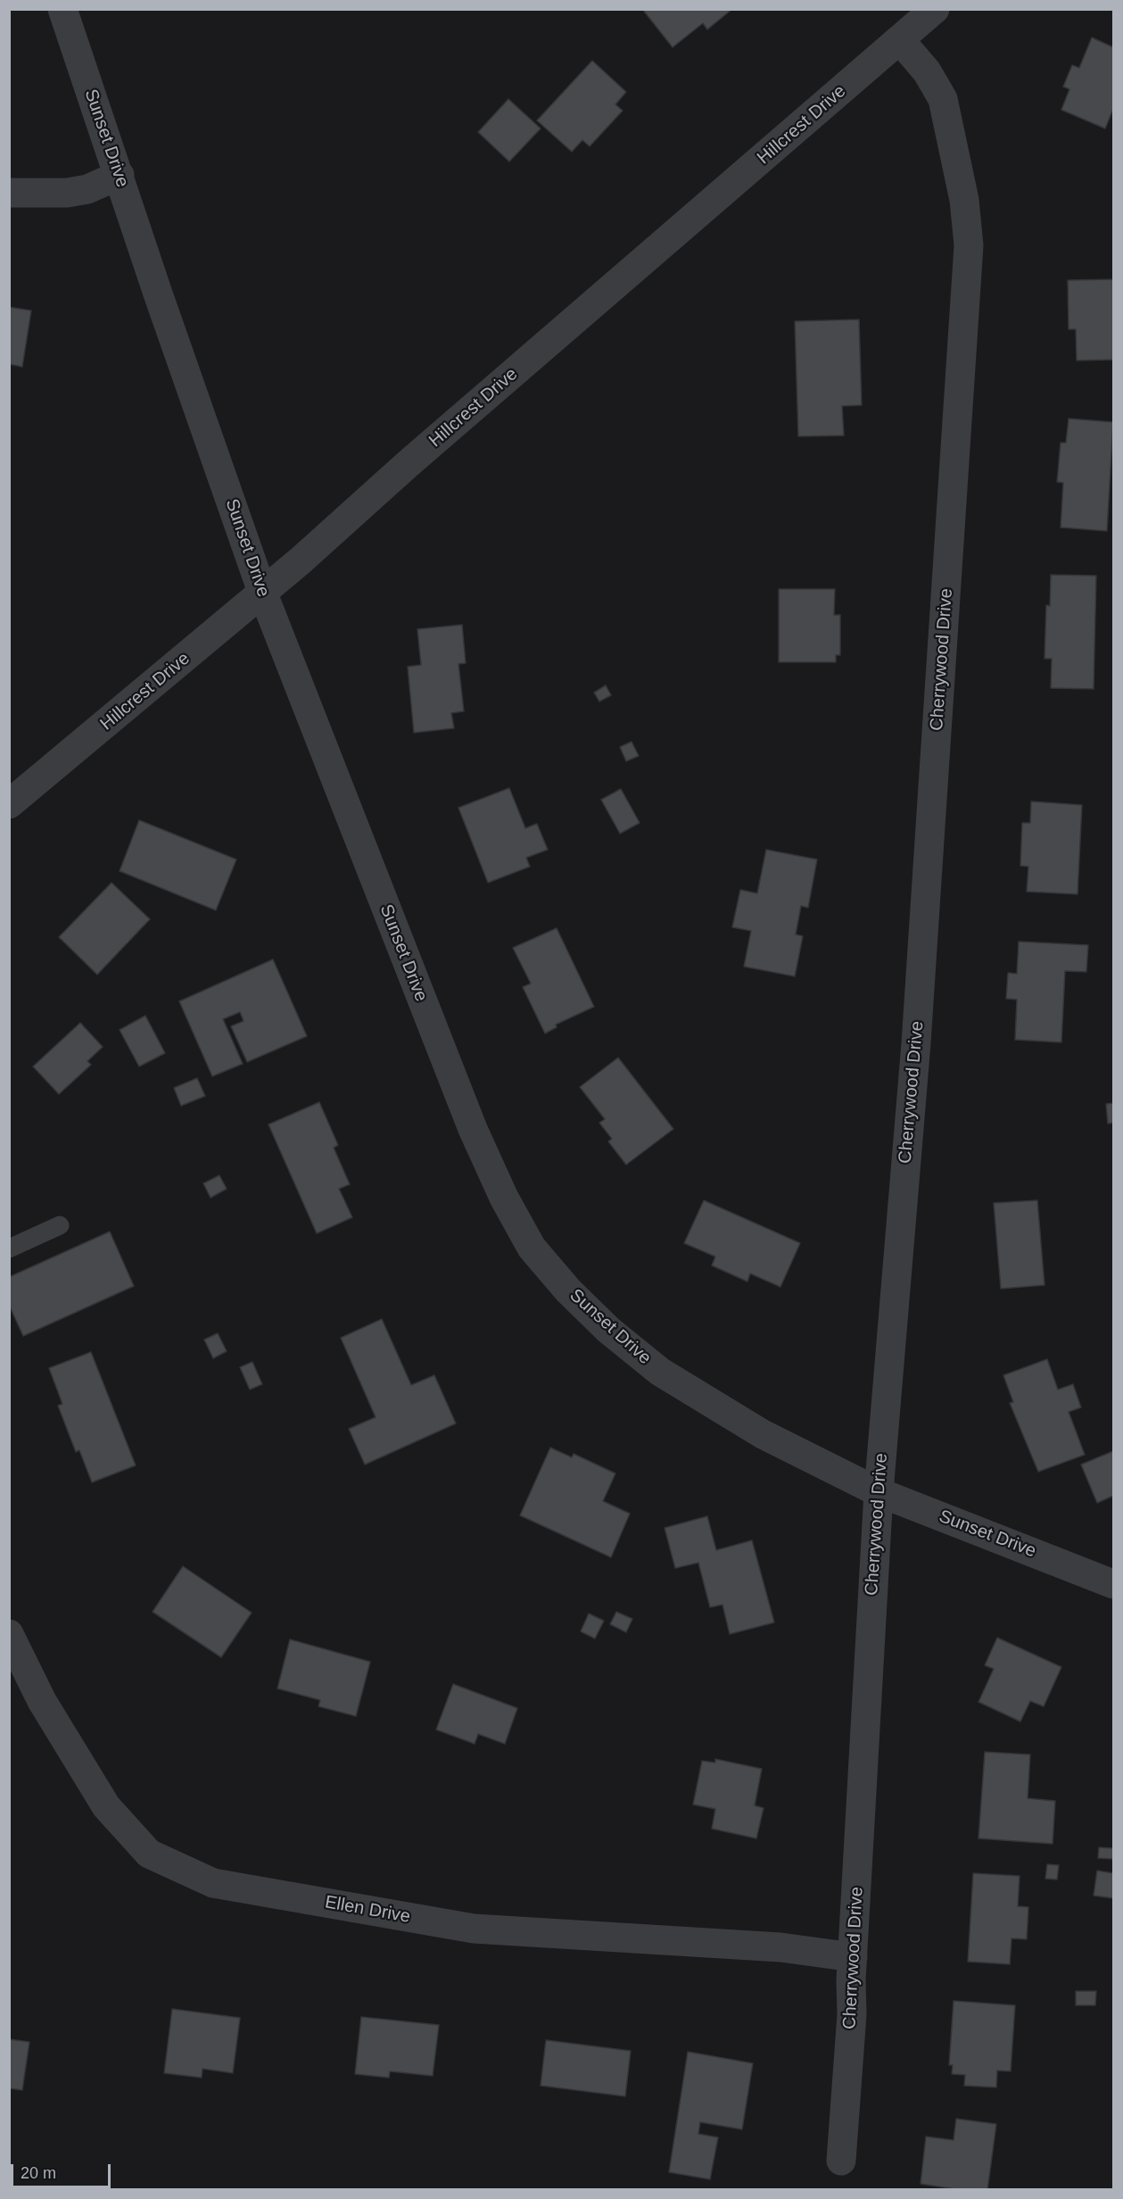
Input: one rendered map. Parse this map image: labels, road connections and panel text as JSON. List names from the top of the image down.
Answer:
{
  "streets": {
    "street": [
      "Hillcrest Drive",
      "Sunset Drive",
      "Cherrywood Drive",
      "Ellen Drive"
    ]
  },
  "crossings": [
    ["Hillcrest Drive", "Sunset Drive"],
    ["Hillcrest Drive", "Cherrywood Drive"],
    ["Sunset Drive", "Cherrywood Drive"],
    ["Cherrywood Drive", "Ellen Drive"]
  ],
  "scale_bar": "20 m"
}
